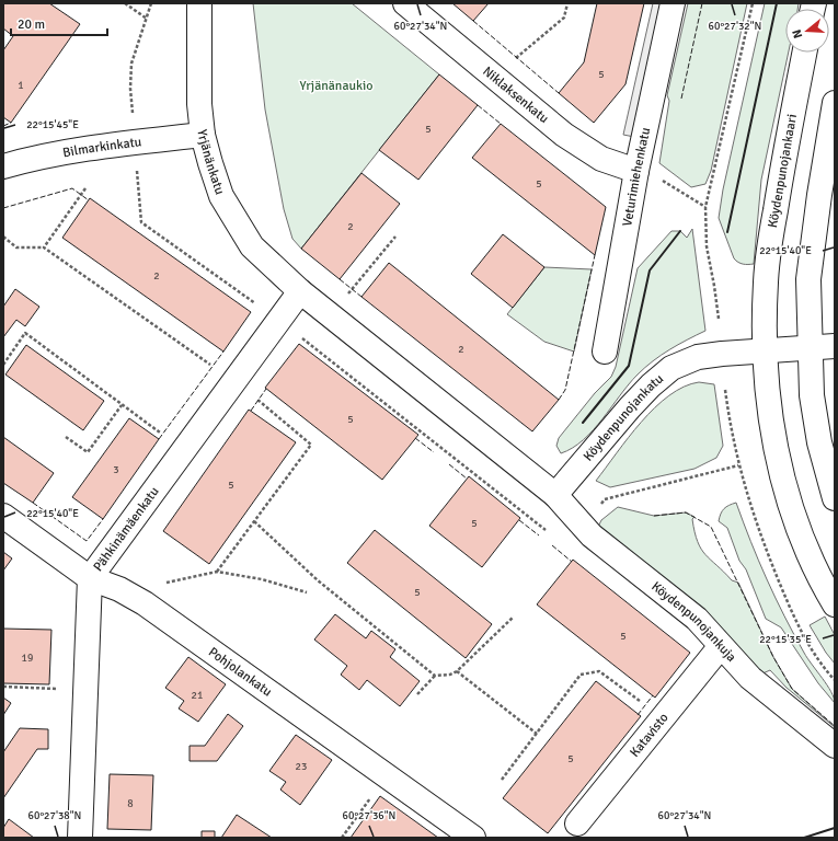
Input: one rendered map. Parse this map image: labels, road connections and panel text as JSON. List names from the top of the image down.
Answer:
{
  "streets": {
    "street": [
      "Niklaksenkatu",
      "Bilmarkinkatu",
      "Yrjänänkatu",
      "Köydenpunojankaari",
      "Veturimiehenkatu",
      "Köydenpunojankatu",
      "Pähkinämäenkatu",
      "Köydenpunojankuja",
      "Pohjolankatu",
      "Katavisto"
    ]
  },
  "crossings": [
    ["Niklaksenkatu", "Veturimiehenkatu"],
    ["Bilmarkinkatu", "Yrjänänkatu"],
    ["Yrjänänkatu", "Pähkinämäenkatu"],
    ["Köydenpunojankaari", "Köydenpunojankatu"],
    ["Köydenpunojankatu", "Köydenpunojankuja"],
    ["Pähkinämäenkatu", "Pohjolankatu"],
    ["Köydenpunojankuja", "Katavisto"]
  ],
  "parks": ["Yrjänänaukio"],
  "house_numbers": [
    "5",
    "1",
    "5",
    "5",
    "2",
    "2",
    "2",
    "5",
    "3",
    "5",
    "5",
    "5",
    "5",
    "19",
    "21",
    "5",
    "23",
    "8"
  ],
  "scale_bar": "20 m",
  "north": "left",
  "coordinates": [
    "60°27'34\"N",
    "60°27'32\"N",
    "22°15'45\"E",
    "22°15'40\"E",
    "22°15'35\"E",
    "60°27'38\"N",
    "60°27'36\"N"
  ]
}
